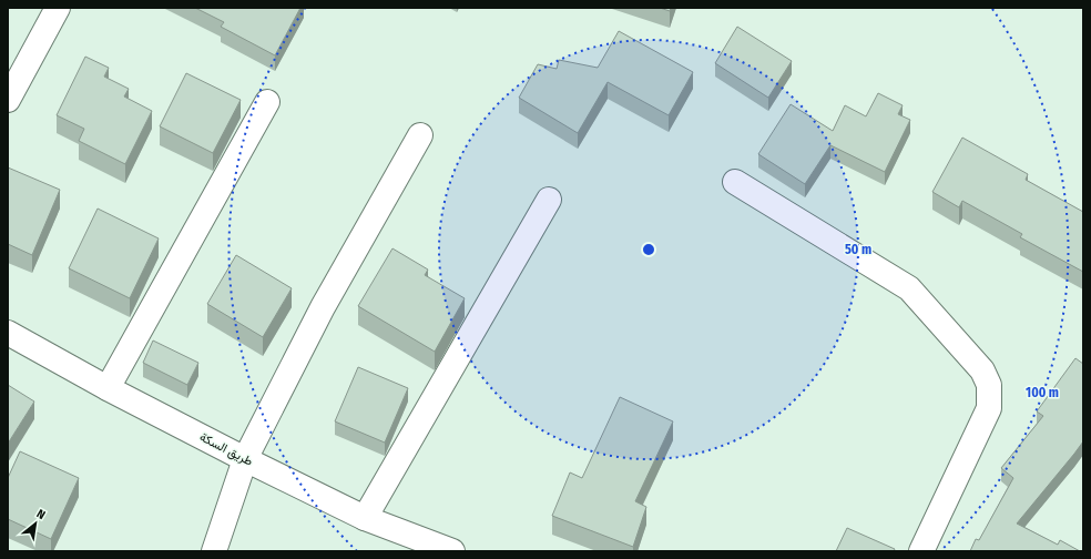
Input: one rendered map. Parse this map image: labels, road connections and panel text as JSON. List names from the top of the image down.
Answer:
{
  "streets": {
    "street": ["طريق السكة"]
  },
  "north": "top right",
  "rings": ["50 m", "100 m"]
}
